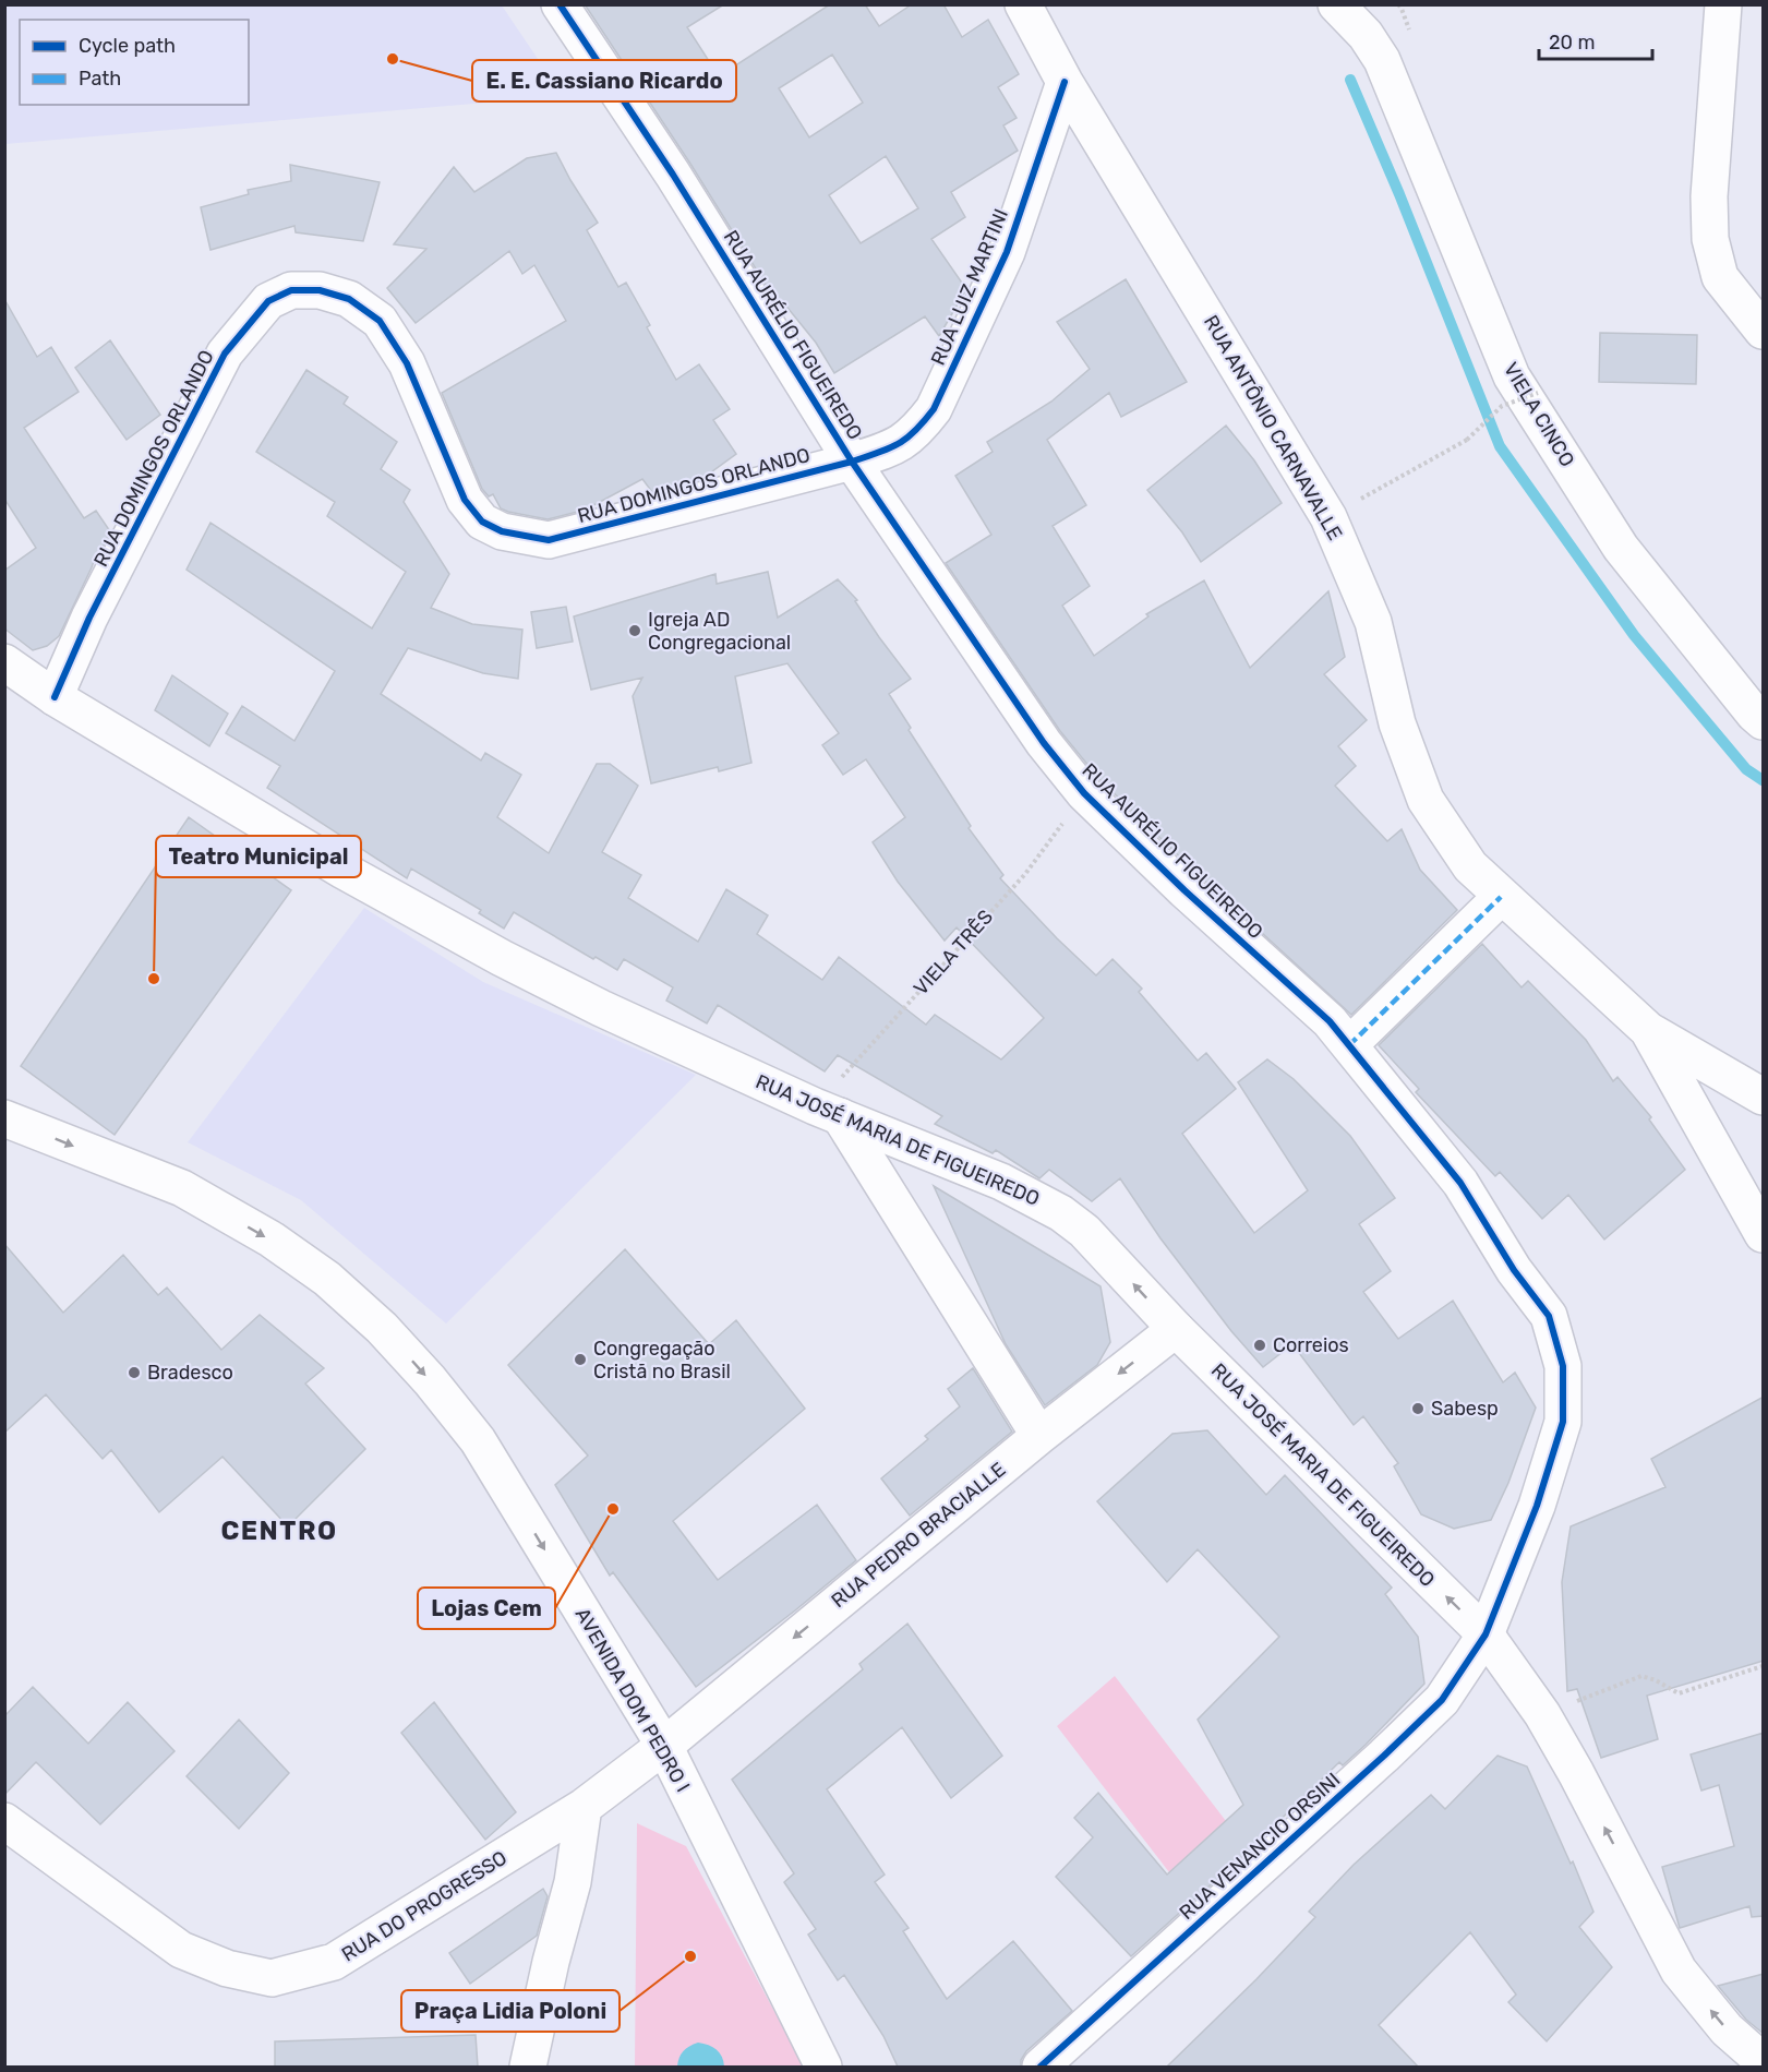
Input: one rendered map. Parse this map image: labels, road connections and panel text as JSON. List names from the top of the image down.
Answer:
{
  "streets": {
    "street": [
      "RUA LUIZ MARTINI",
      "RUA AURÉLIO FIGUEIREDO",
      "VIELA CINCO",
      "RUA ANTÔNIO CARNAVALLE",
      "RUA DOMINGOS ORLANDO",
      "RUA JOSÉ MARIA DE FIGUEIREDO",
      "RUA PEDRO BRACIALLE",
      "AVENIDA DOM PEDRO I",
      "RUA VENANCIO ORSINI",
      "RUA DO PROGRESSO"
    ],
    "path": ["VIELA TRÊS"]
  },
  "crossings": [
    ["RUA LUIZ MARTINI", "RUA AURÉLIO FIGUEIREDO"],
    ["RUA LUIZ MARTINI", "RUA ANTÔNIO CARNAVALLE"],
    ["RUA LUIZ MARTINI", "RUA DOMINGOS ORLANDO"],
    ["RUA AURÉLIO FIGUEIREDO", "RUA DOMINGOS ORLANDO"],
    ["RUA AURÉLIO FIGUEIREDO", "VIELA TRÊS"],
    ["RUA AURÉLIO FIGUEIREDO", "RUA JOSÉ MARIA DE FIGUEIREDO"],
    ["RUA AURÉLIO FIGUEIREDO", "RUA VENANCIO ORSINI"],
    ["RUA DOMINGOS ORLANDO", "RUA JOSÉ MARIA DE FIGUEIREDO"],
    ["VIELA TRÊS", "RUA JOSÉ MARIA DE FIGUEIREDO"],
    ["RUA JOSÉ MARIA DE FIGUEIREDO", "RUA PEDRO BRACIALLE"],
    ["RUA JOSÉ MARIA DE FIGUEIREDO", "RUA VENANCIO ORSINI"],
    ["RUA PEDRO BRACIALLE", "AVENIDA DOM PEDRO I"],
    ["RUA PEDRO BRACIALLE", "RUA DO PROGRESSO"],
    ["AVENIDA DOM PEDRO I", "RUA DO PROGRESSO"]
  ],
  "one_way": ["RUA PEDRO BRACIALLE", "AVENIDA DOM PEDRO I"],
  "districts": ["CENTRO"],
  "places": [
    "E. E. Cassiano Ricardo",
    "Igreja AD Congregacional",
    "Teatro Municipal",
    "Correios",
    "Congregação Cristã no Brasil",
    "Bradesco",
    "Sabesp",
    "Lojas Cem",
    "Praça Lidia Poloni"
  ],
  "legend": ["Cycle path", "Path"],
  "scale_bar": "20 m"
}
